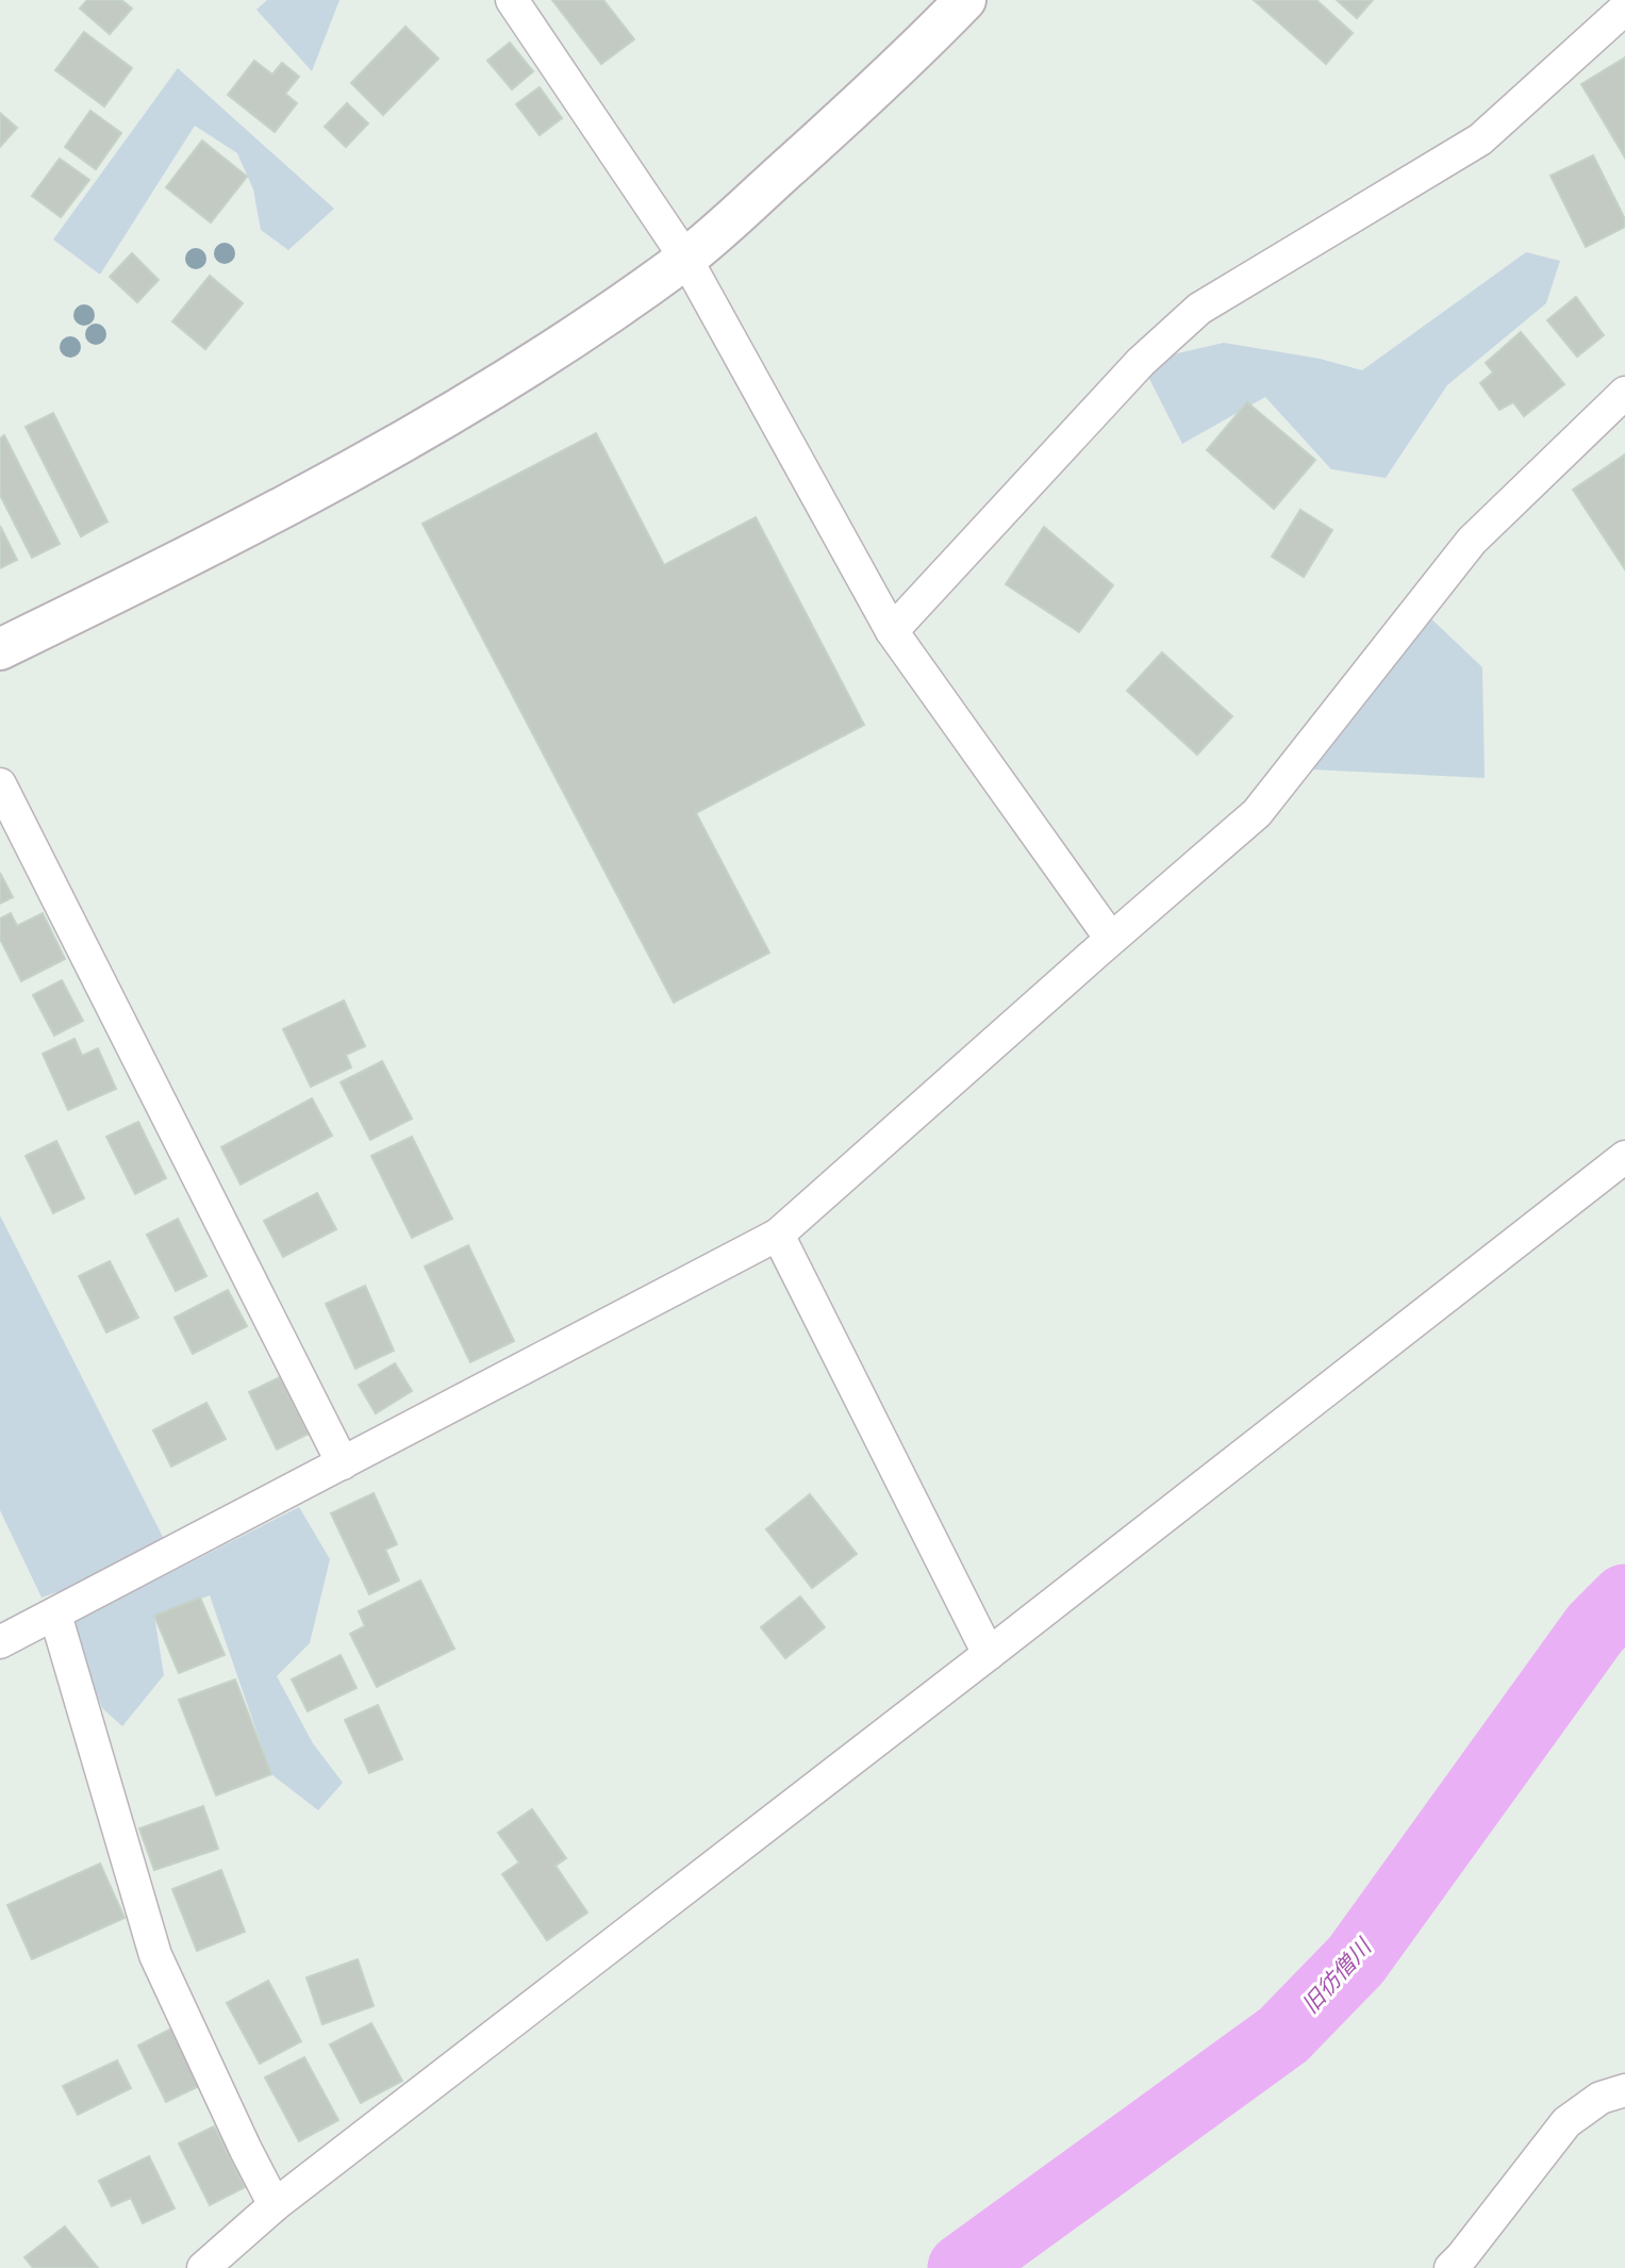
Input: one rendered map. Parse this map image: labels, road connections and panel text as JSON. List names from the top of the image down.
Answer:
{
  "water": ["旧彷僧川"]
}
